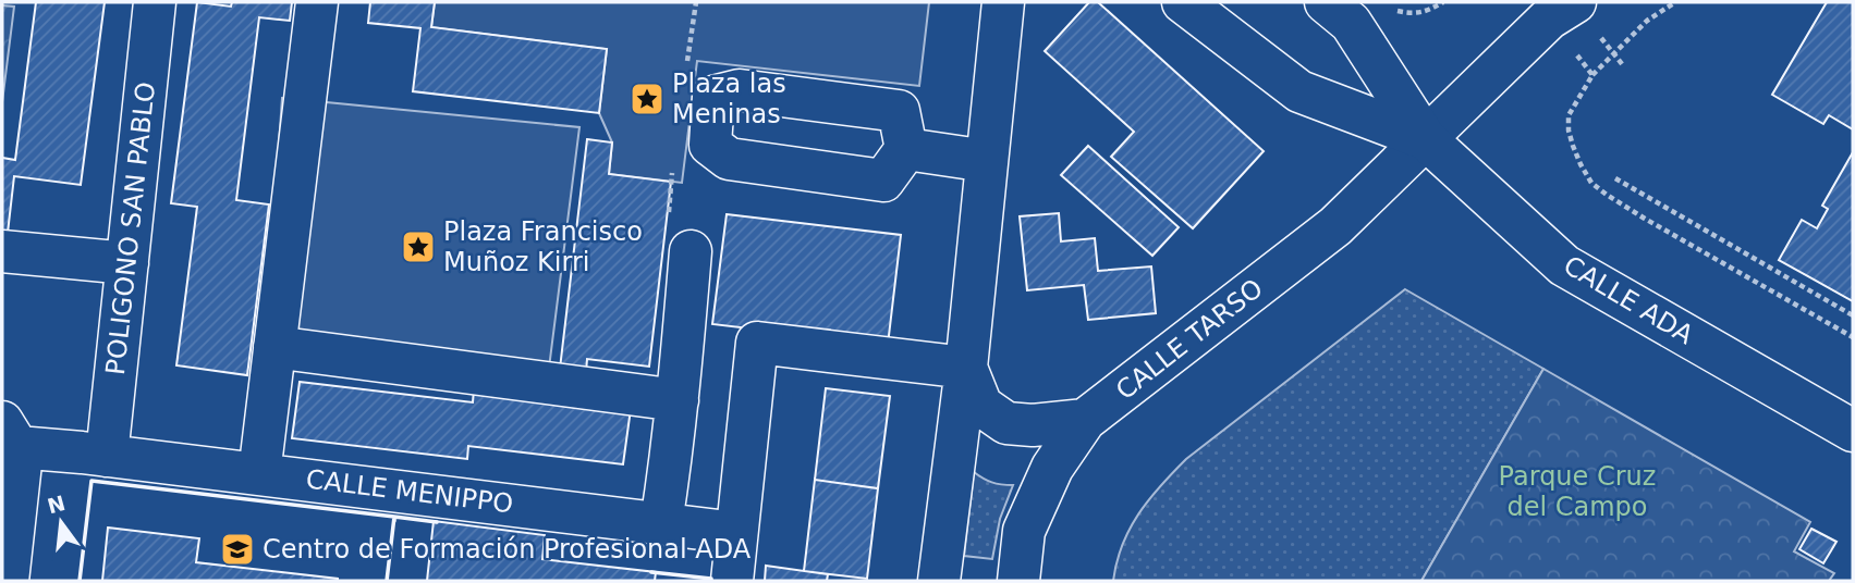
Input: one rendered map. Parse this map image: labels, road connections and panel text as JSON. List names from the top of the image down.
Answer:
{
  "streets": {
    "street": [
      "POLIGONO SAN PABLO",
      "CALLE ADA",
      "CALLE TARSO",
      "CALLE MENIPPO"
    ]
  },
  "crossings": [
    ["POLIGONO SAN PABLO", "CALLE MENIPPO"],
    ["CALLE ADA", "CALLE TARSO"]
  ],
  "parks": ["Parque Cruz del Campo"],
  "places": {
    "place": ["Plaza las Meninas", "Plaza Francisco Muñoz Kirri"],
    "school or university": ["Centro de Formación Profesional ADA"]
  },
  "north": "top"
}
